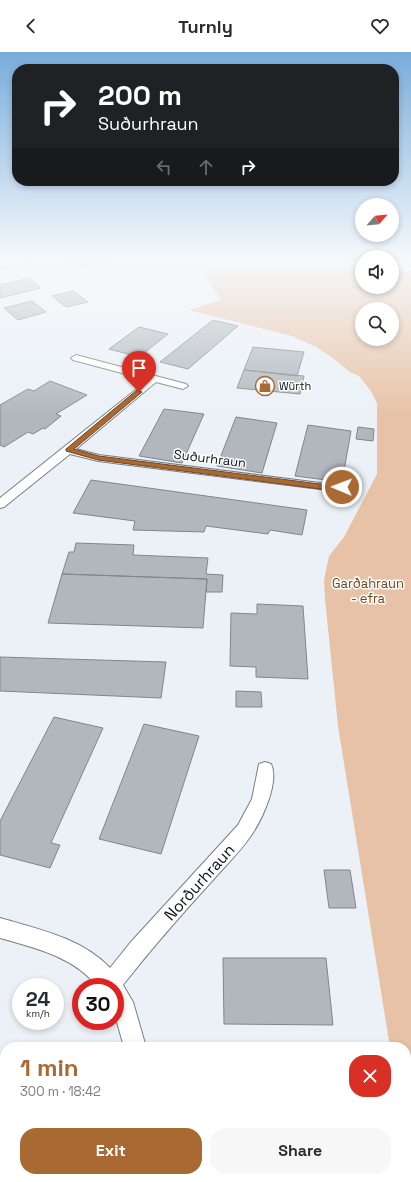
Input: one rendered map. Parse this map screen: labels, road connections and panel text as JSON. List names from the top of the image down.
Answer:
{
  "streets": {
    "street": ["Suðurhraun", "Norðurhraun"]
  },
  "parks": ["Garðahraun - efra"],
  "places": {
    "shop": ["Würth"]
  },
  "north": "top right",
  "page": {
    "header": "Turnly",
    "turn": ["200 m", "Suðurhraun"],
    "speed": "24 km/h",
    "limit": "30",
    "heading": ["1 min", "300 m · 18:42"],
    "buttons": ["Exit", "Share"]
  }
}
